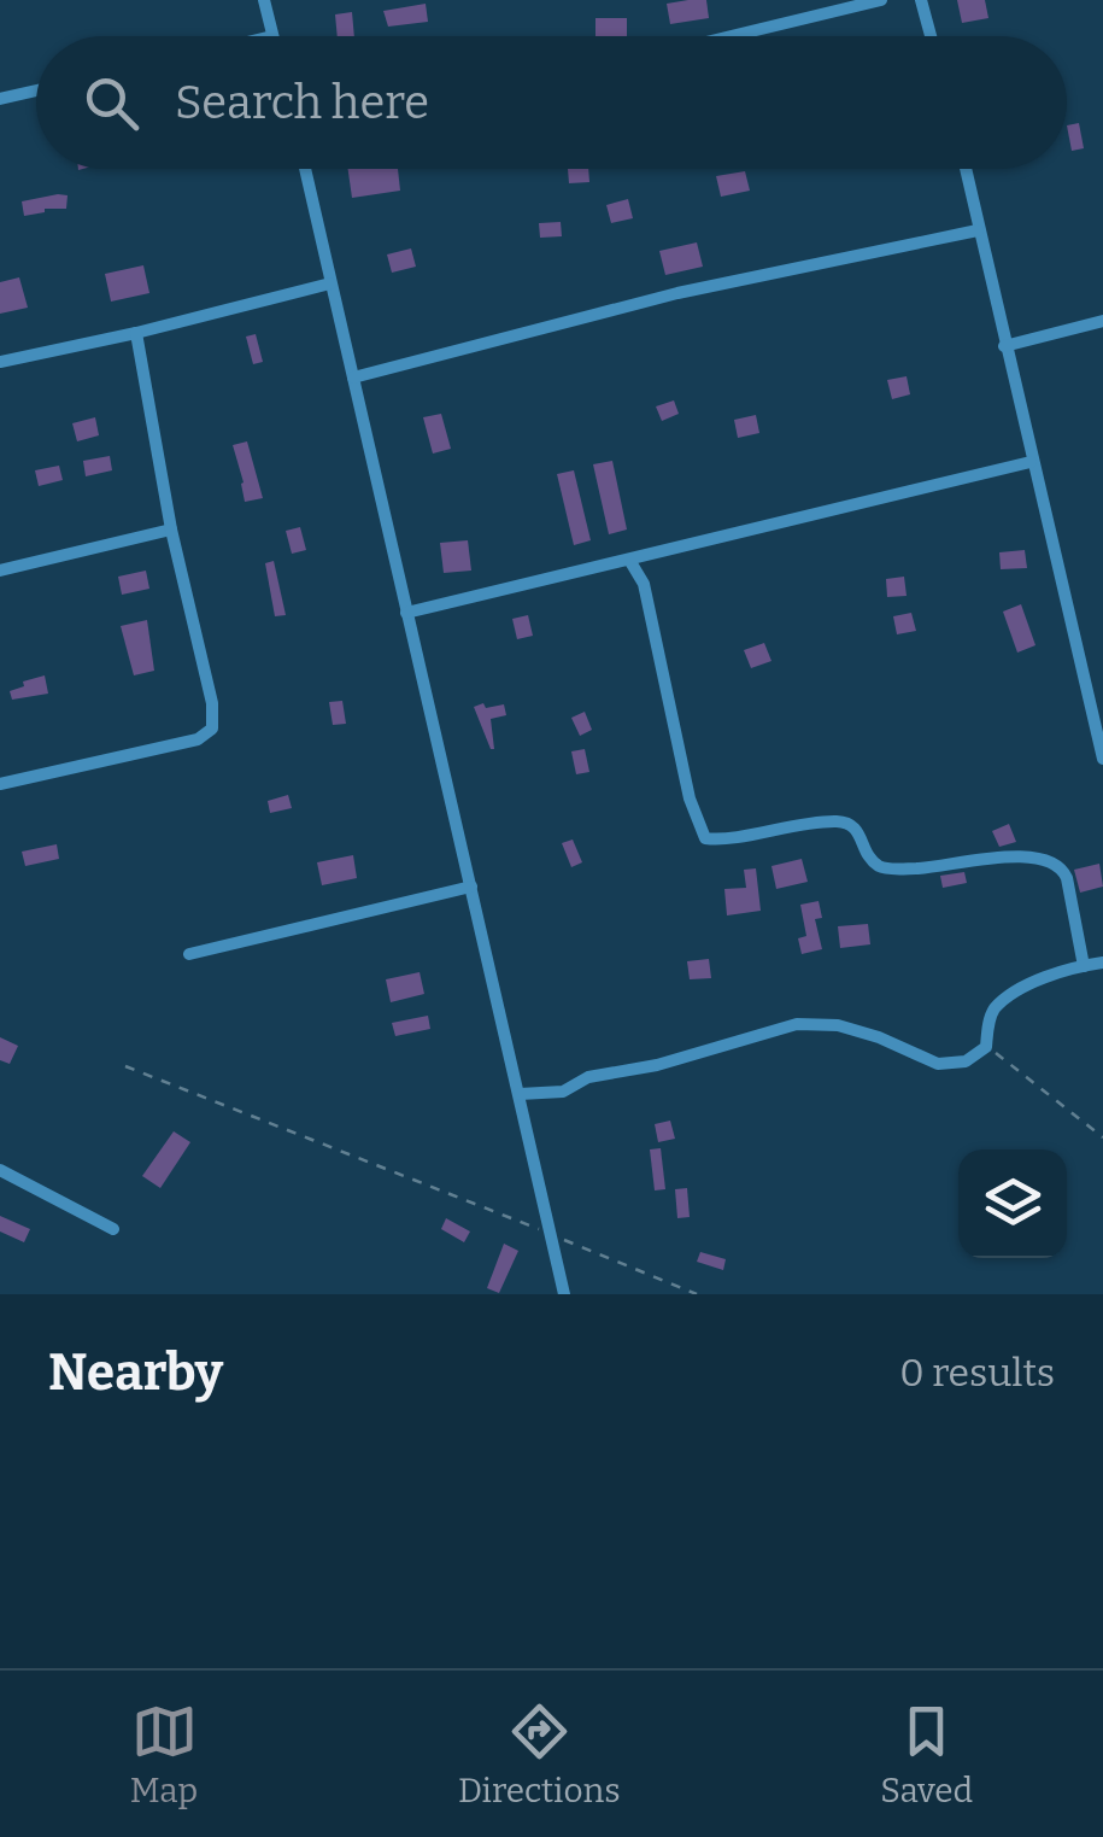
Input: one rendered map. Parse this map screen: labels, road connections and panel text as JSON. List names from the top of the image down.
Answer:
{
  "page": {
    "search": "Search here",
    "heading": ["Nearby", "0 results"],
    "nav": ["Map", "Directions", "Saved"]
  }
}
